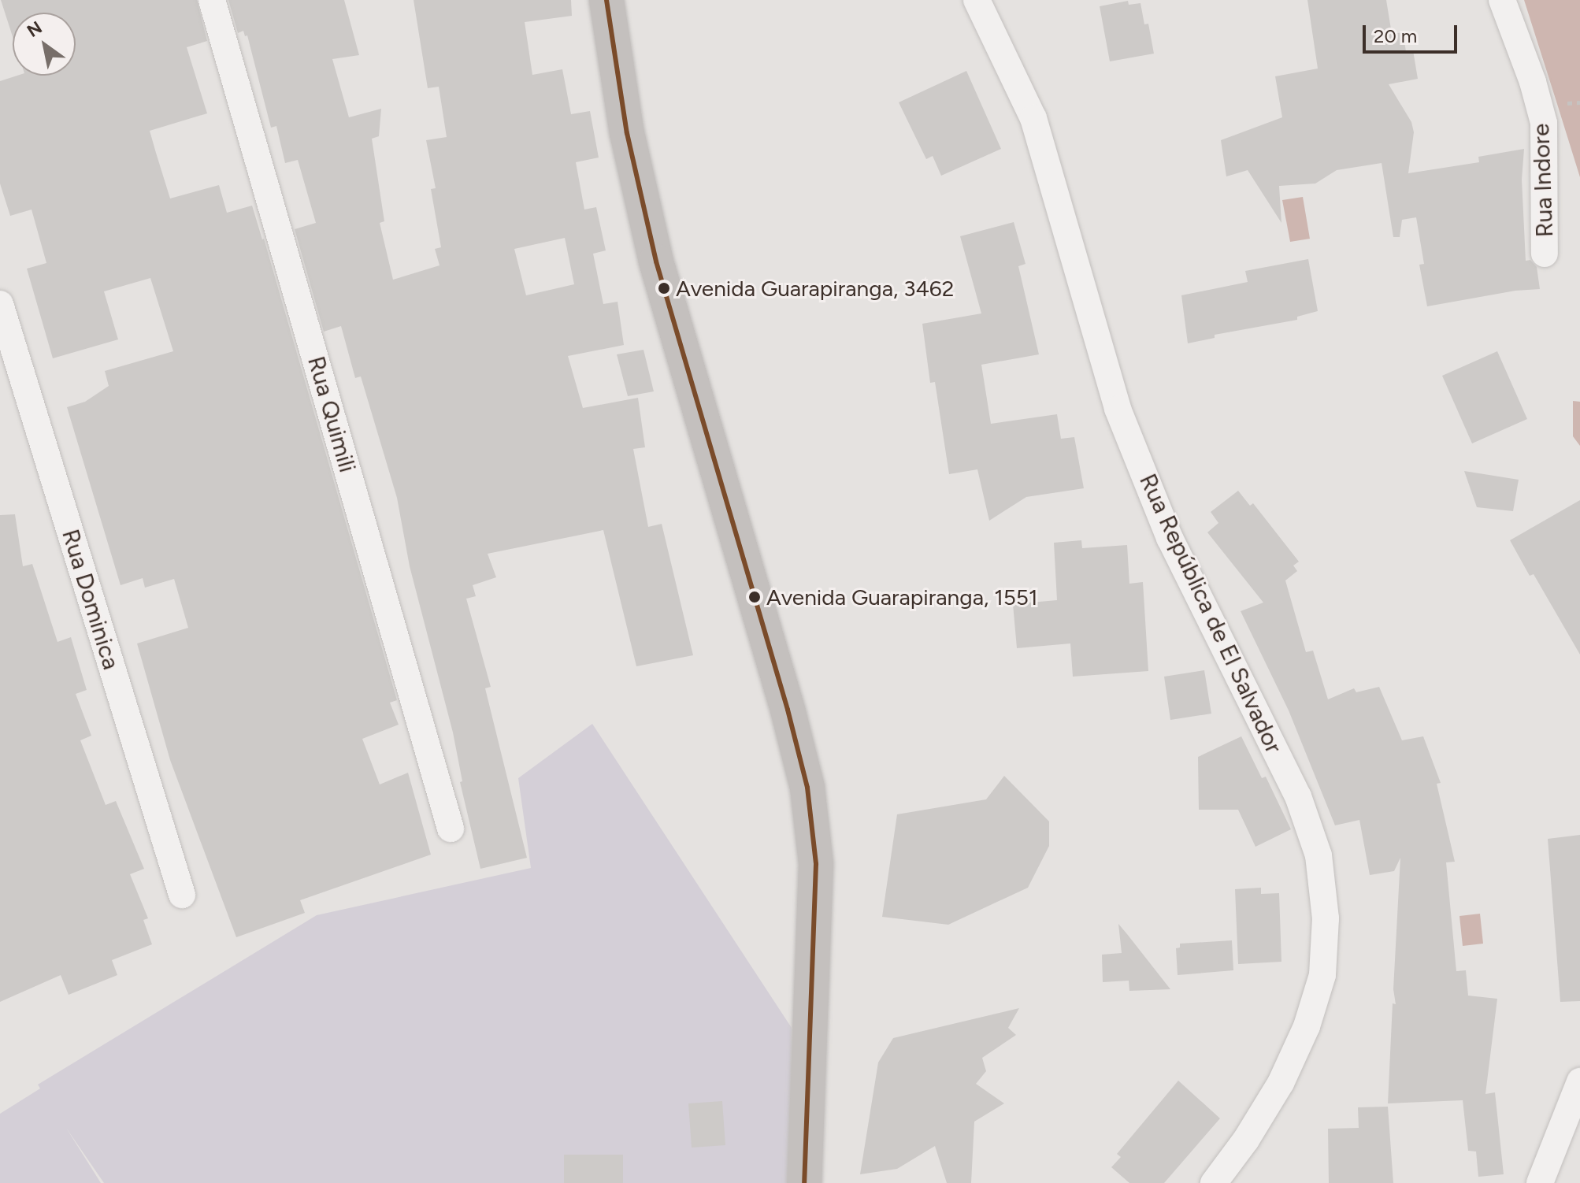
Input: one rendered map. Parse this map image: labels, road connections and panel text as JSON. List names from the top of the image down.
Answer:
{
  "streets": {
    "street": [
      "Rua Indore",
      "Rua Quimili",
      "Rua Dominica",
      "Rua República de El Salvador"
    ]
  },
  "places": ["Avenida Guarapiranga, 3462", "Avenida Guarapiranga, 1551"],
  "scale_bar": "20 m",
  "north": "top left"
}
